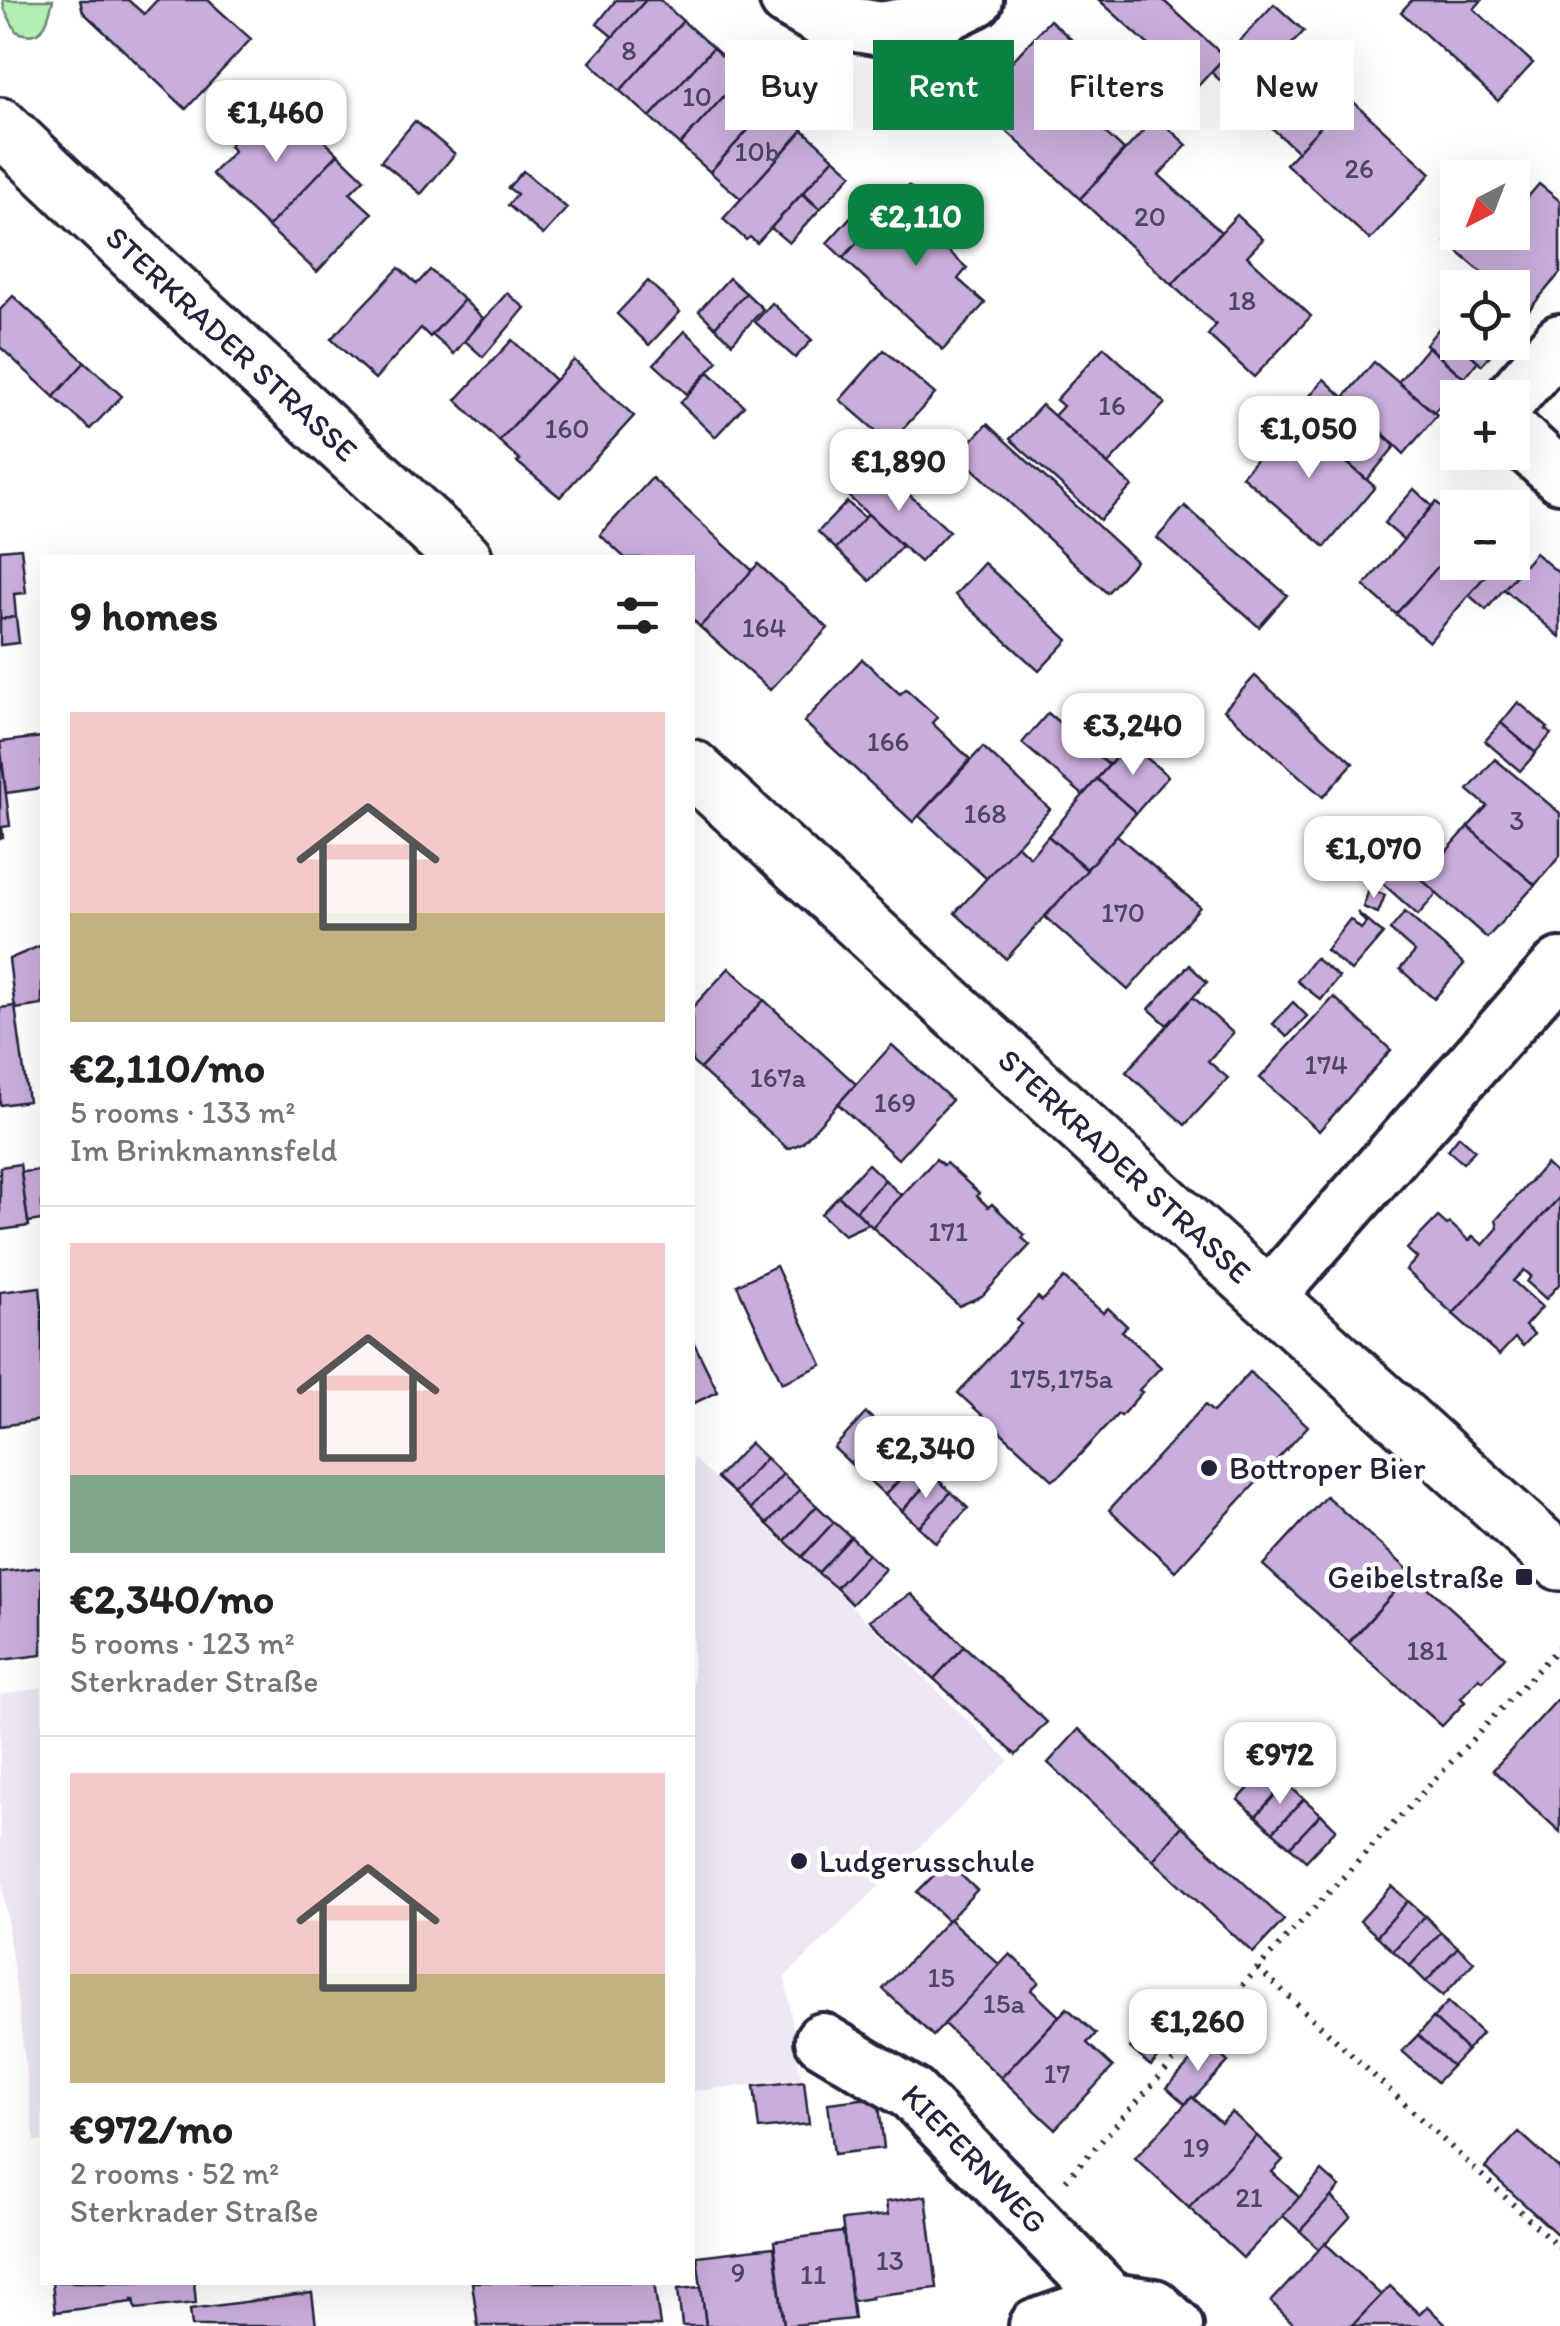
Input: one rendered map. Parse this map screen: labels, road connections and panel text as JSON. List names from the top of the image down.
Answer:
{
  "streets": {
    "main road": ["STERKRADER STRASSE"],
    "street": ["KIEFERNWEG"]
  },
  "places": {
    "other": ["Bottroper Bier", "Ludgerusschule"],
    "transit": ["Geibelstraße"]
  },
  "house_numbers": [
    "8",
    "10",
    "10b",
    "26",
    "20",
    "18",
    "16",
    "160",
    "164",
    "166",
    "168",
    "3",
    "170",
    "174",
    "167a",
    "169",
    "171",
    "175,175a",
    "181",
    "15",
    "15a",
    "17",
    "19",
    "21",
    "13",
    "9",
    "11"
  ],
  "north": "bottom left",
  "page": {
    "chip": [
      "Buy",
      "Rent",
      "Filters",
      "New"
    ],
    "price": [
      "€1,460",
      "€2,110",
      "€1,050",
      "€1,890",
      "€3,240",
      "€1,070",
      "€2,340",
      "€972",
      "€1,260"
    ],
    "map_buttons": ["+", "−"],
    "heading": "9 homes",
    "list": [
      {
        "name": "€2,110/mo",
        "note": "5 rooms · 133 m² · Im Brinkmannsfeld"
      },
      {
        "name": "€2,340/mo",
        "note": "5 rooms · 123 m² · Sterkrader Straße"
      },
      {
        "name": "€972/mo",
        "note": "2 rooms · 52 m² · Sterkrader Straße"
      }
    ]
  }
}
